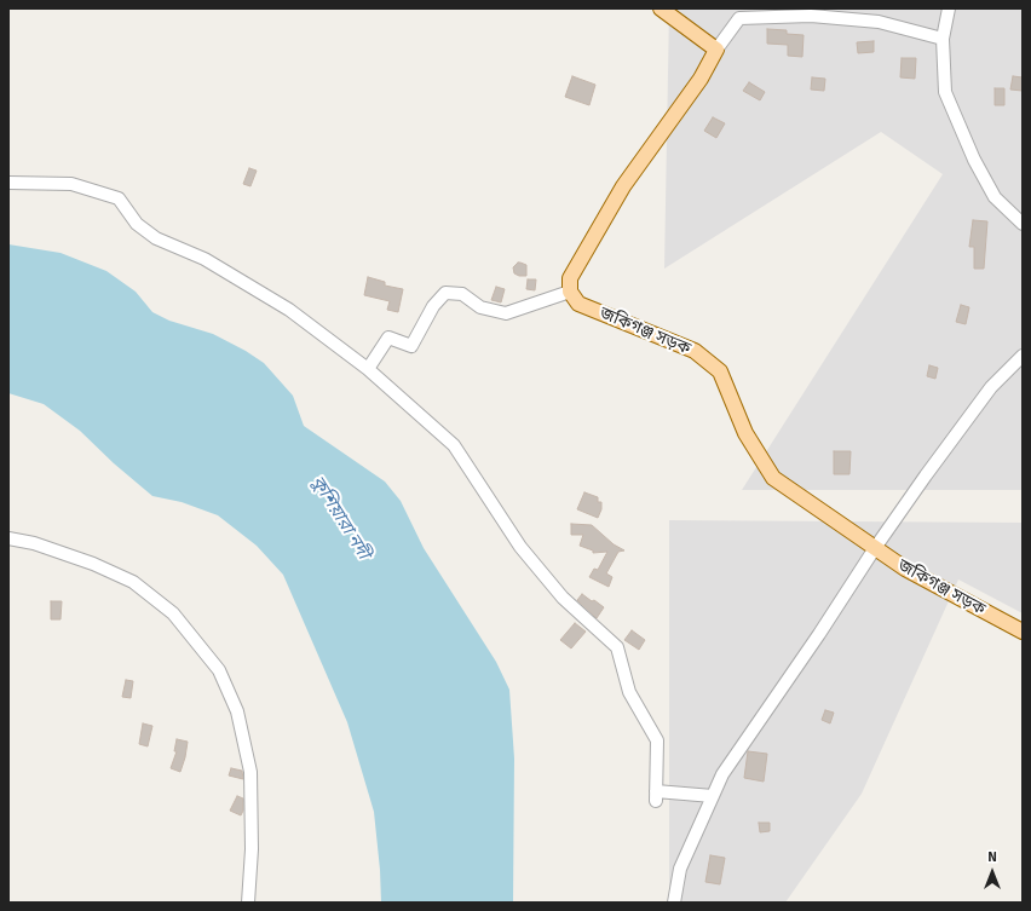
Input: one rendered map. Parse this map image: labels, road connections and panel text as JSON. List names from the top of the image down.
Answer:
{
  "streets": {
    "main road": ["জকিগঞ্জ সড়ক"]
  },
  "water": ["কুশিয়ারা নদী"],
  "north": "top"
}
